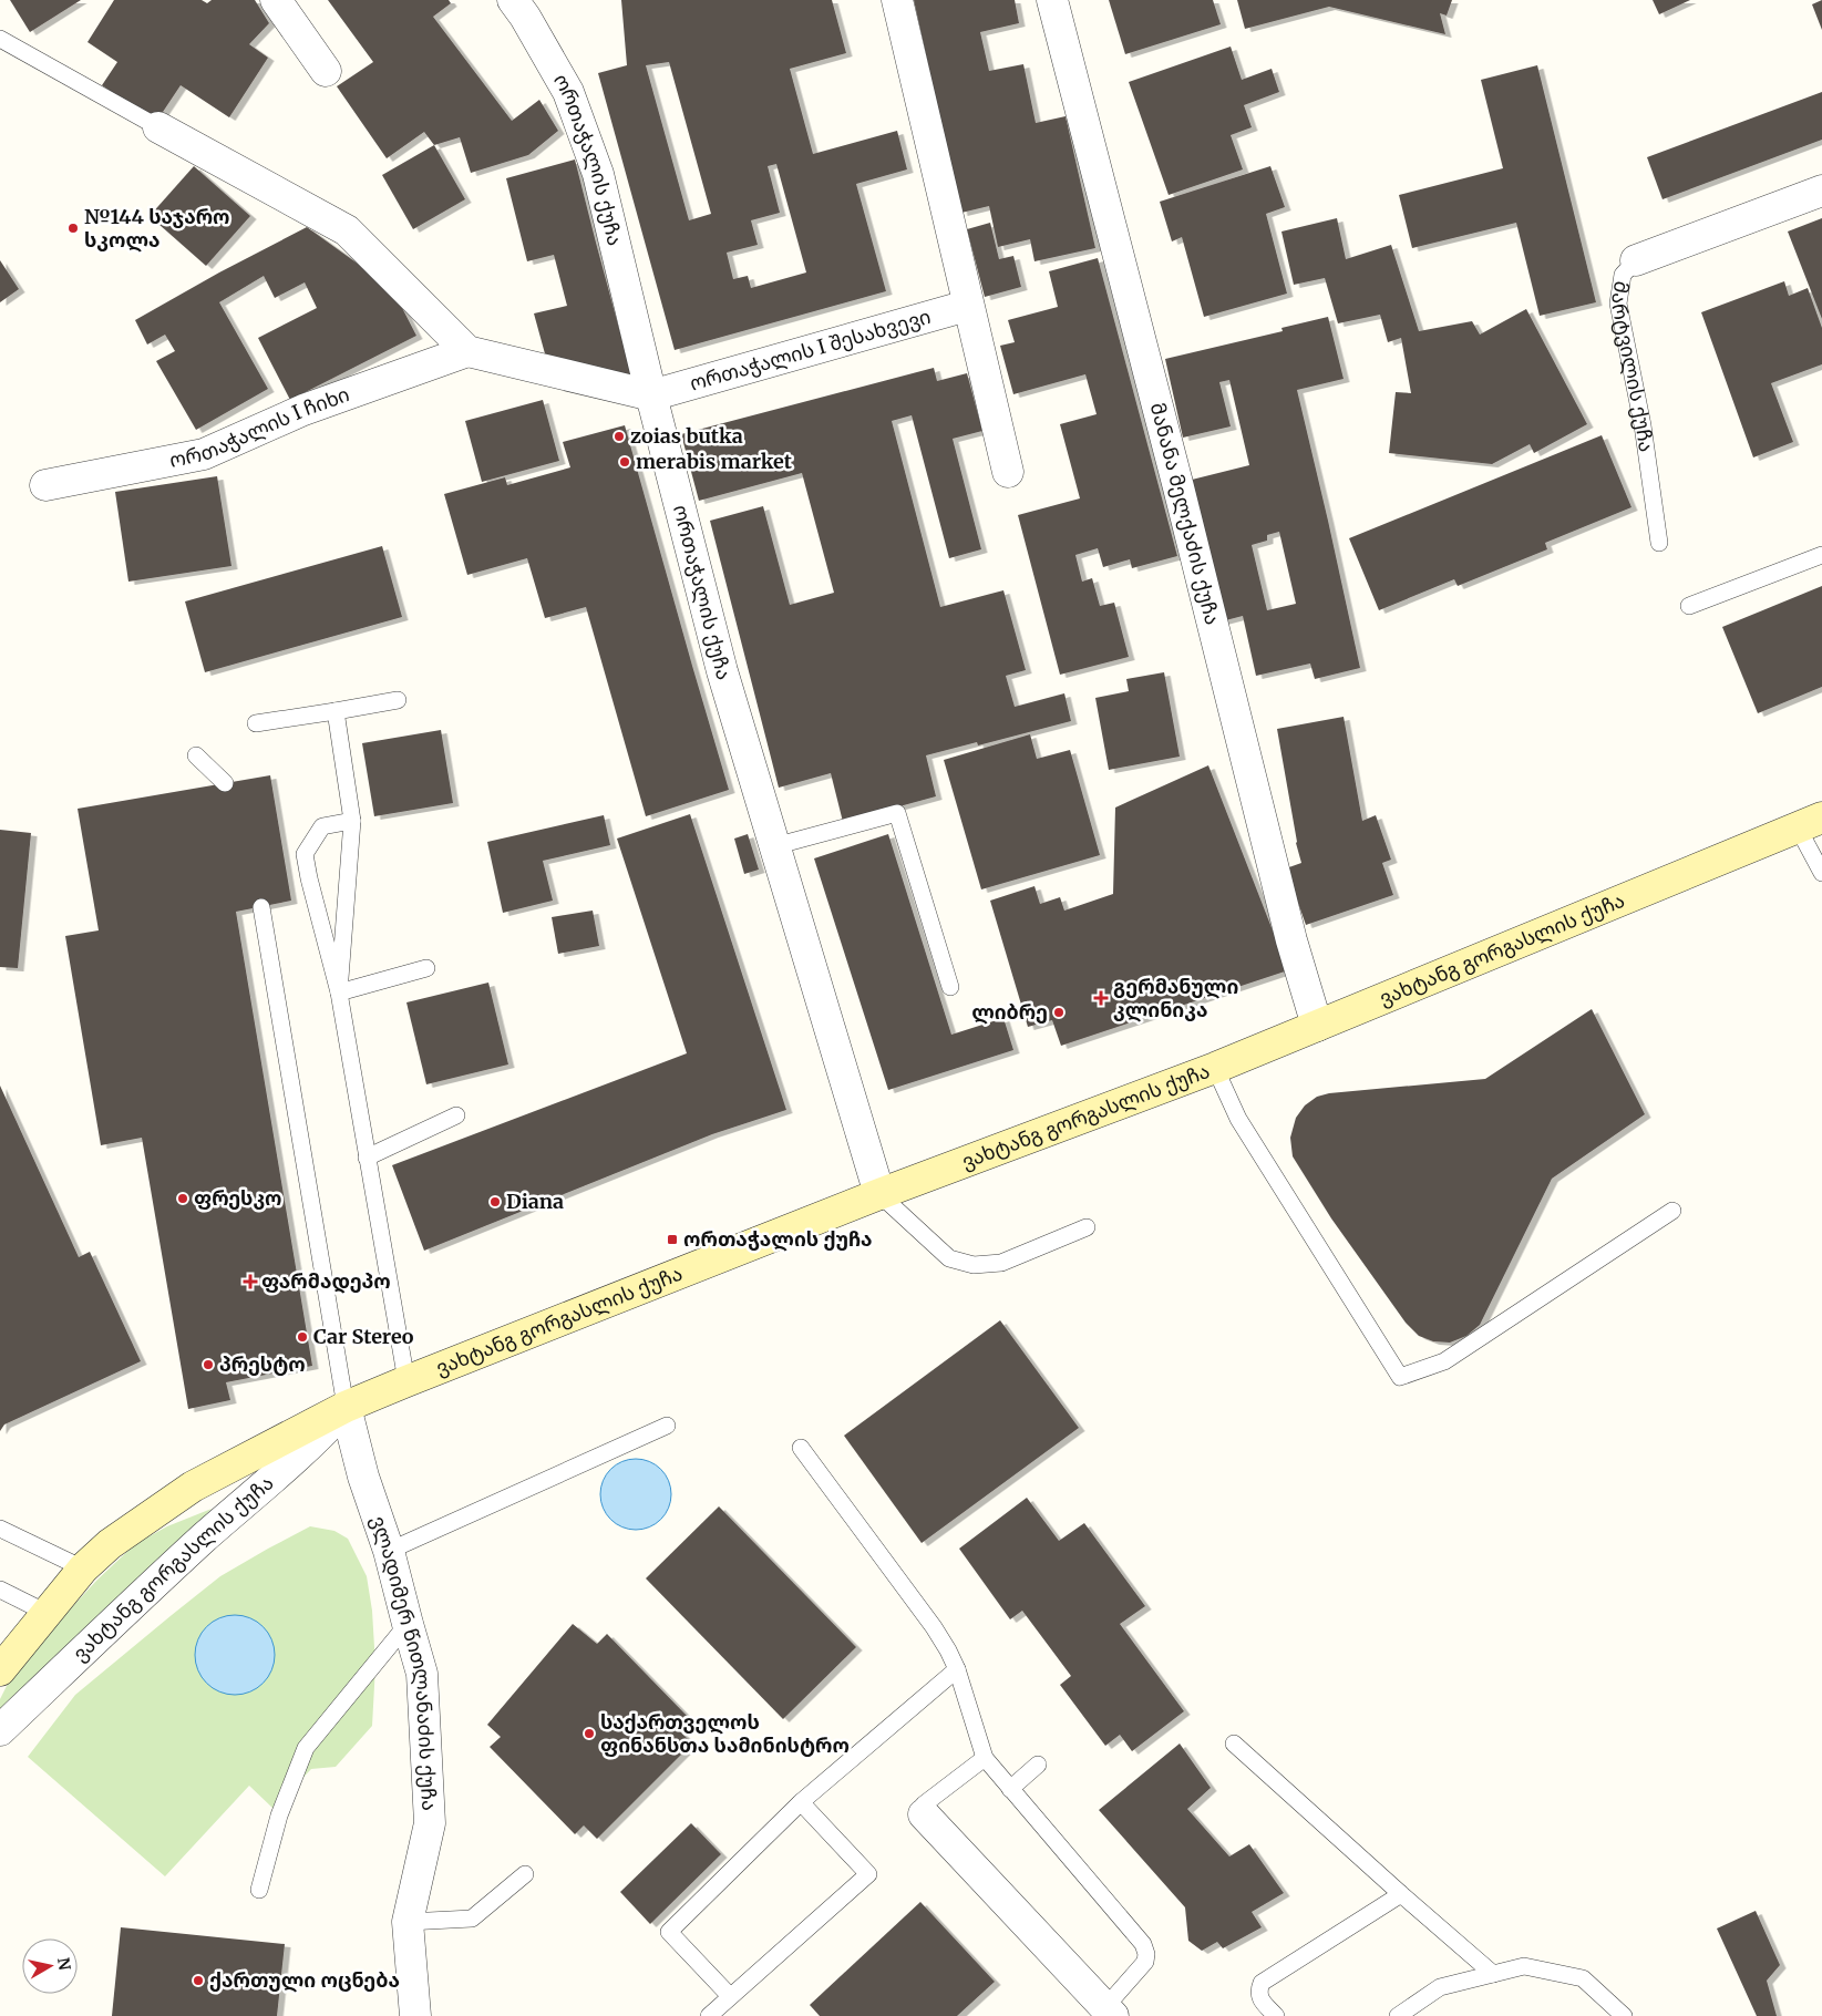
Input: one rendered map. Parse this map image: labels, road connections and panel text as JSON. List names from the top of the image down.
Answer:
{
  "streets": {
    "main road": ["ვახტანგ გორგასლის ქუჩა"],
    "street": [
      "ორთაჭალის ქუჩა",
      "ორთაჭალის I შესახვევი",
      "მარტვილის ქუჩა",
      "ორთაჭალის I ჩიხი",
      "მანანა მელქაძის ქუჩა",
      "ვლადიმერ წითლანაძის ქუჩა"
    ]
  },
  "crossings": [
    ["ორთაჭალის ქუჩა", "ორთაჭალის I შესახვევი"],
    ["ორთაჭალის ქუჩა", "ვახტანგ გორგასლის ქუჩა"],
    ["მანანა მელქაძის ქუჩა", "ვახტანგ გორგასლის ქუჩა"],
    ["ვახტანგ გორგასლის ქუჩა", "ვლადიმერ წითლანაძის ქუჩა"]
  ],
  "places": {
    "other": [
      "№144 საჯარო სკოლა",
      "zoias butka",
      "merabis market",
      "ლიბრე",
      "ფრესკო",
      "Diana",
      "Car Stereo",
      "პრესტო",
      "საქართველოს ფინანსთა სამინისტრო",
      "ქართული ოცნება"
    ],
    "health": ["გერმანული კლინიკა", "ფარმადეპო"],
    "transit": ["ორთაჭალის ქუჩა"]
  },
  "north": "right"
}
